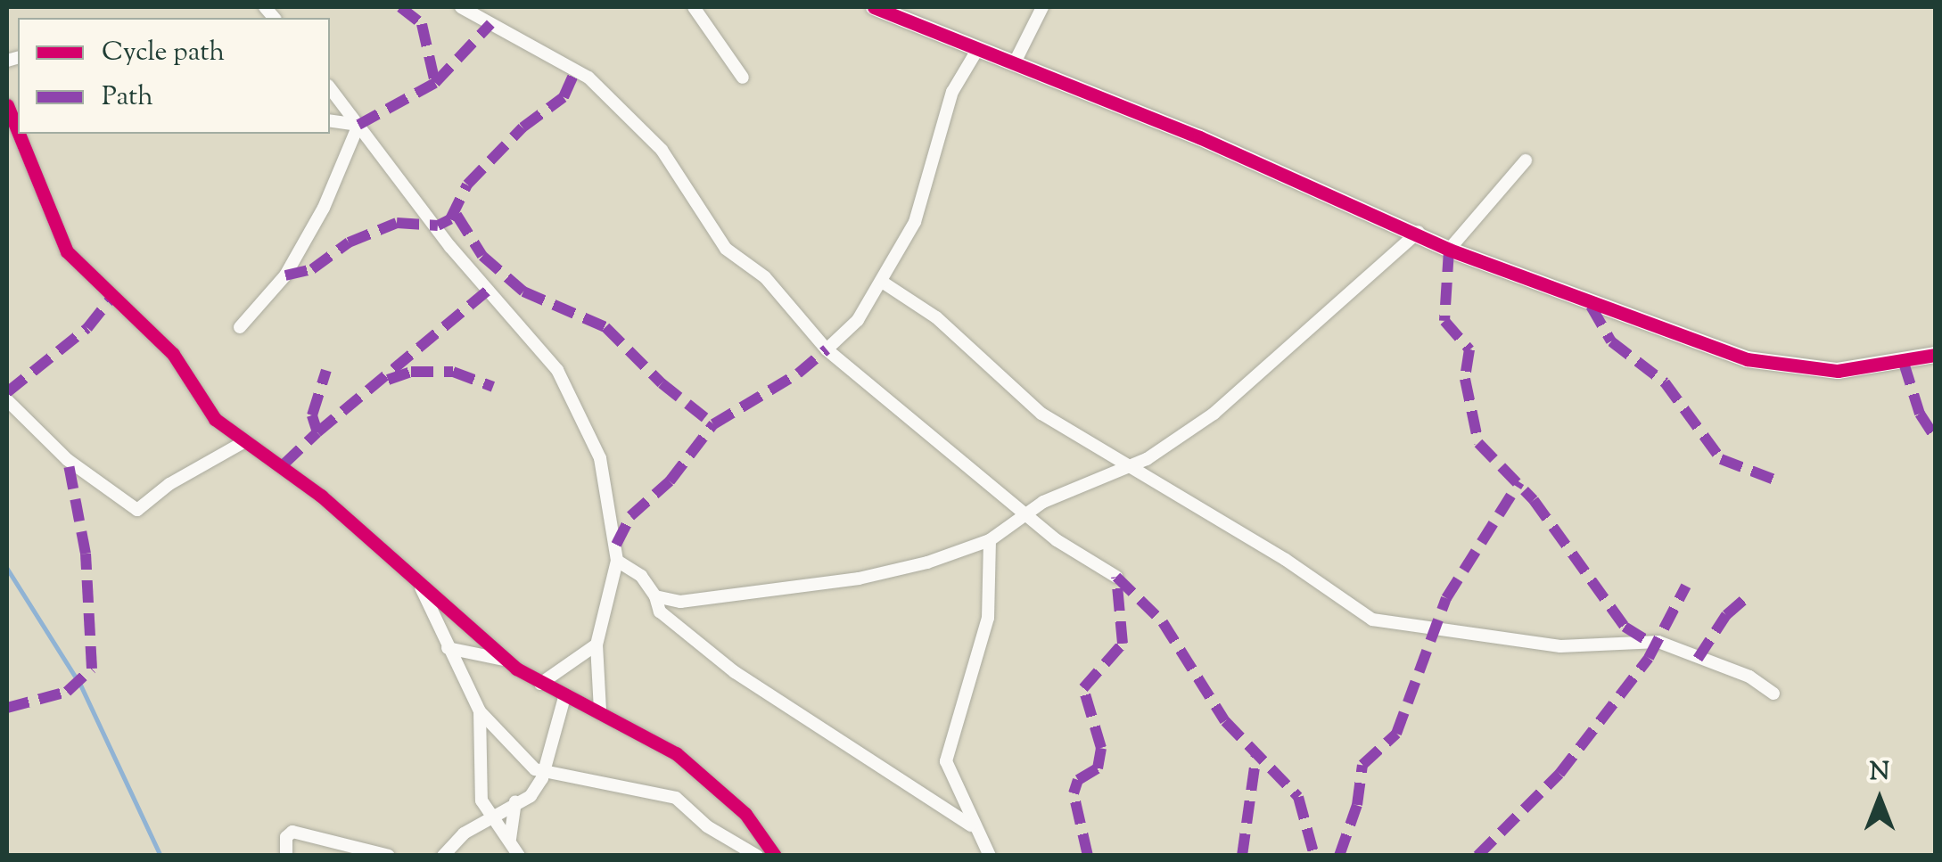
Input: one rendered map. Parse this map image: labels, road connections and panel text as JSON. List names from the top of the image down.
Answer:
{
  "legend": ["Cycle path", "Path"],
  "north": "top"
}
